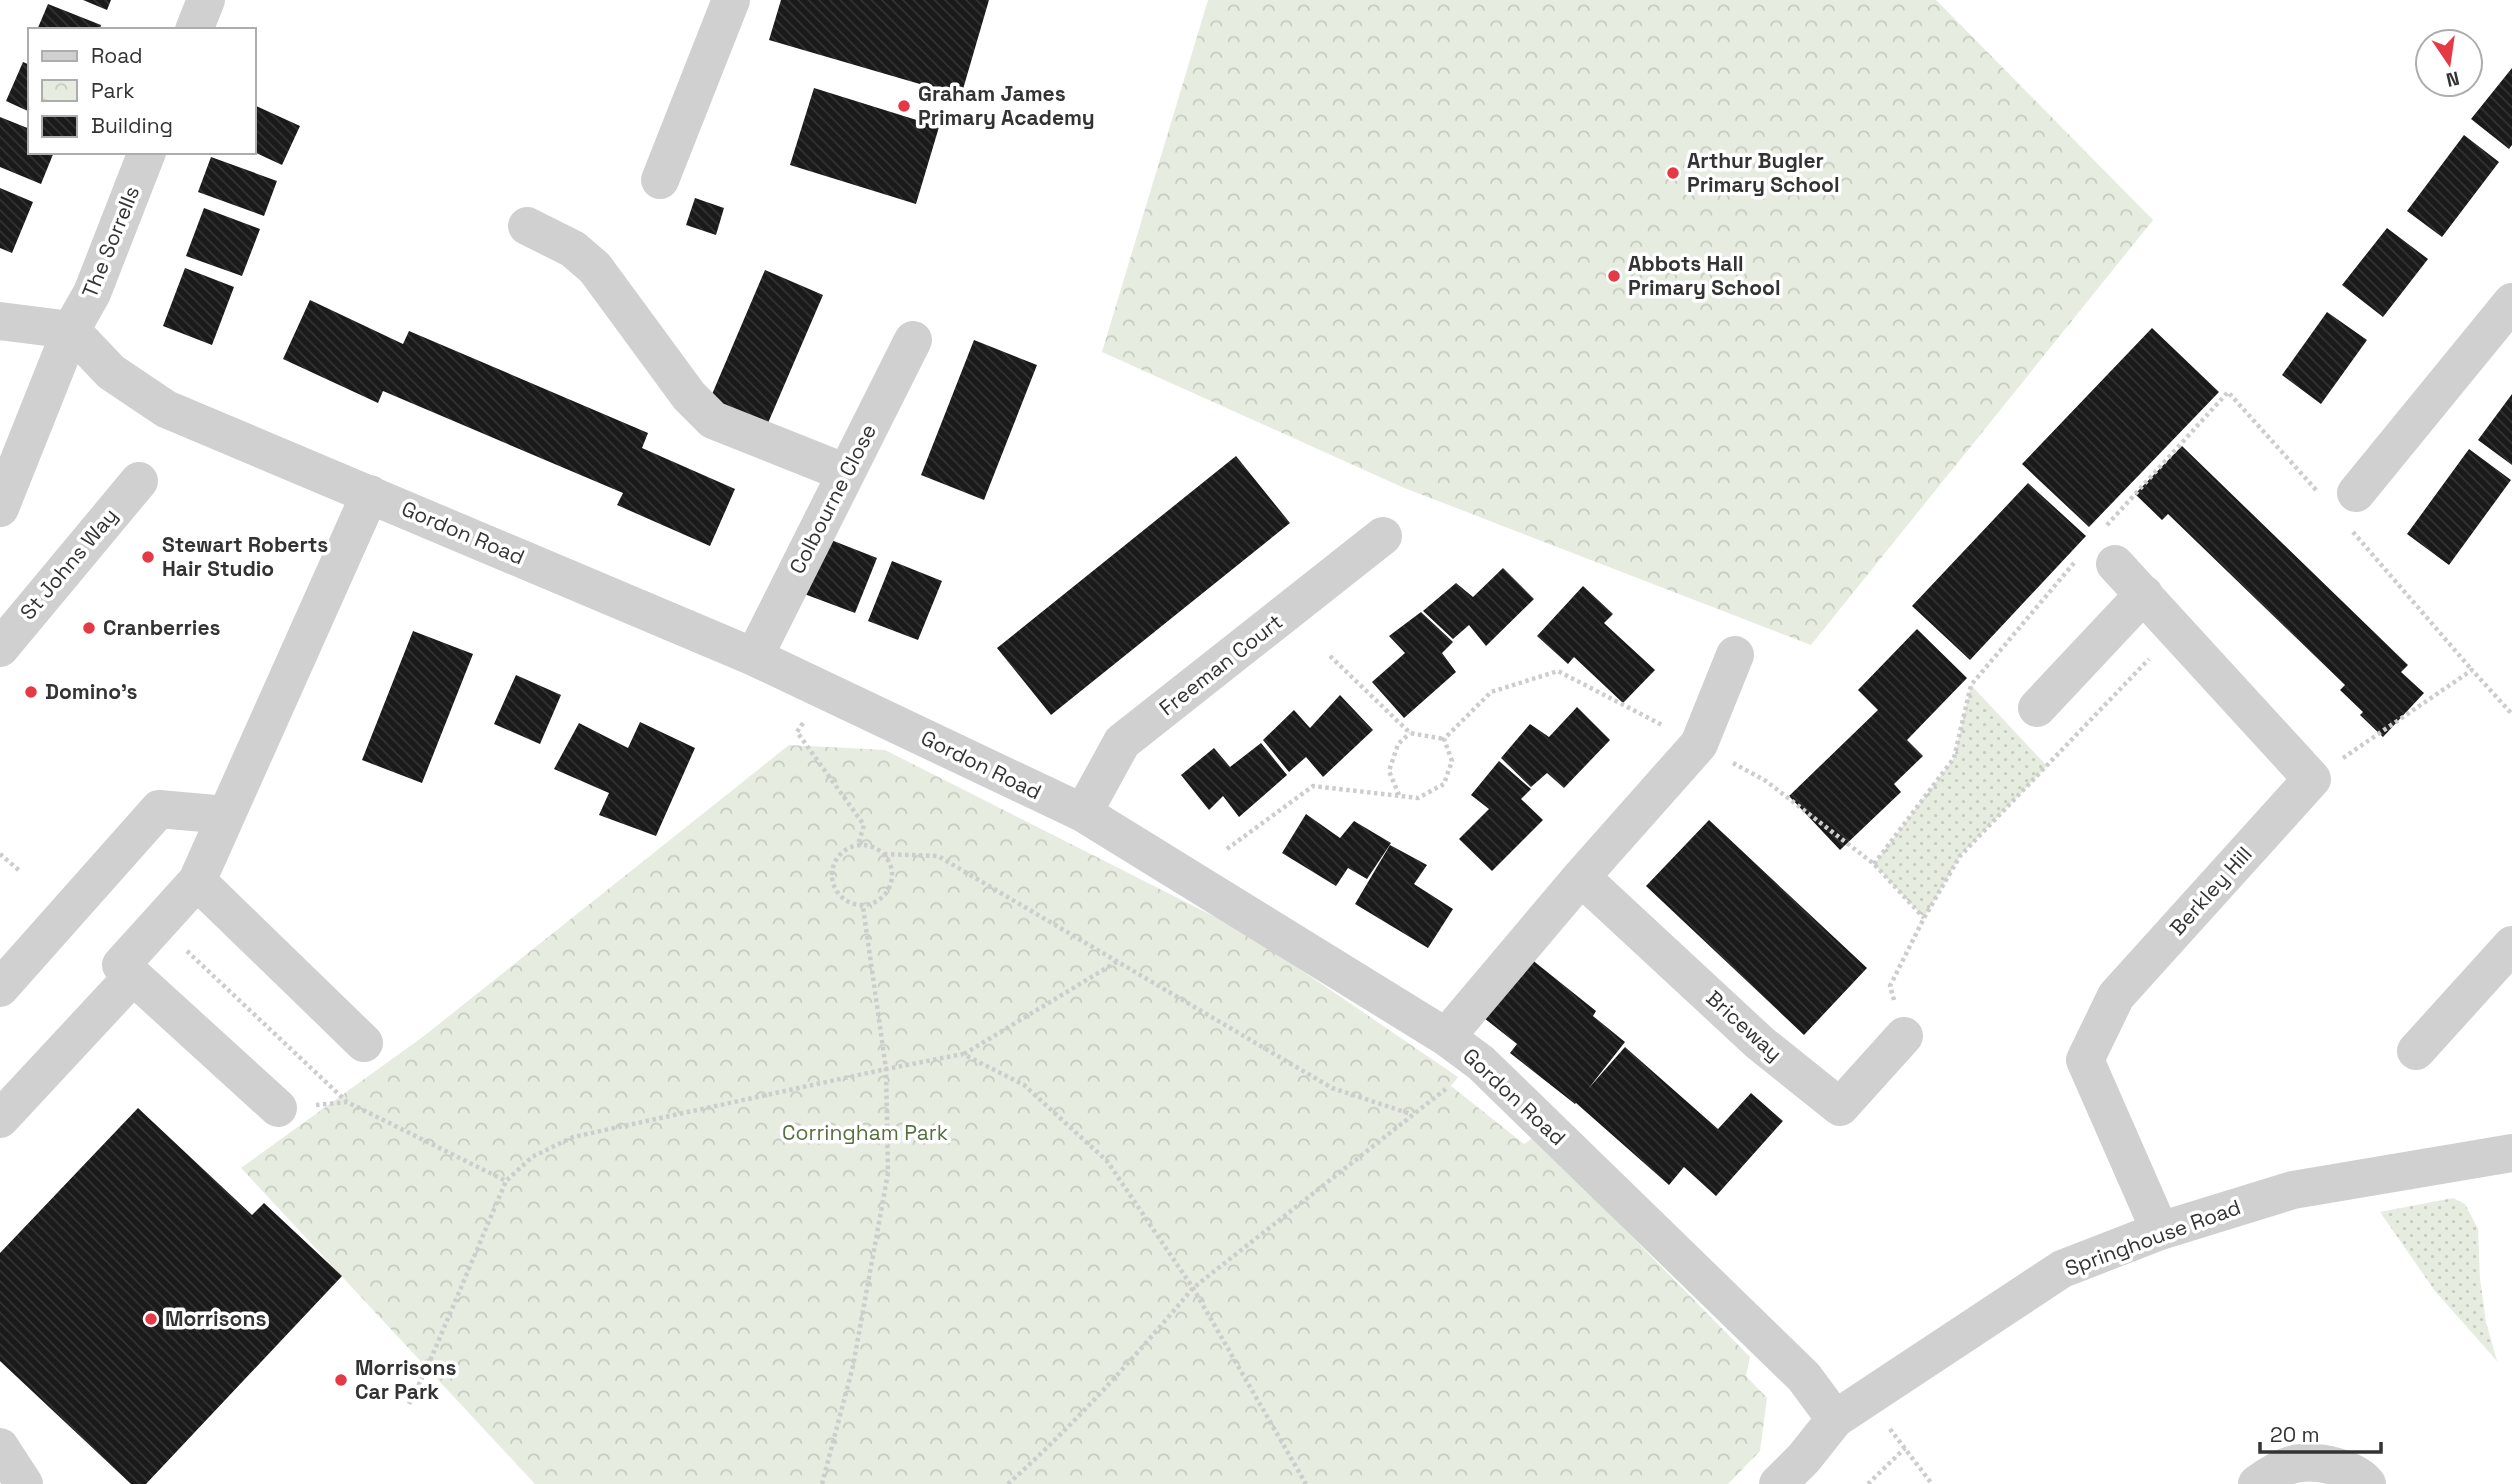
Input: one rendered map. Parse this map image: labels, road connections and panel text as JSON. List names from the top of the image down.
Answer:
{
  "streets": {
    "street": [
      "The Sorrells",
      "Colbourne Close",
      "Gordon Road",
      "St Johns Way",
      "Freeman Court",
      "Berkley Hill",
      "Briceway",
      "Springhouse Road"
    ]
  },
  "crossings": [
    ["The Sorrells", "Gordon Road"],
    ["Colbourne Close", "Gordon Road"],
    ["Gordon Road", "Freeman Court"],
    ["Gordon Road", "Springhouse Road"],
    ["Berkley Hill", "Springhouse Road"]
  ],
  "parks": ["Corringham Park"],
  "places": [
    "Graham James Primary Academy",
    "Arthur Bugler Primary School",
    "Abbots Hall Primary School",
    "Stewart Roberts Hair Studio",
    "Cranberries",
    "Domino's",
    "Morrisons",
    "Morrisons Car Park"
  ],
  "legend": ["Road", "Park", "Building"],
  "scale_bar": "20 m",
  "north": "bottom"
}
